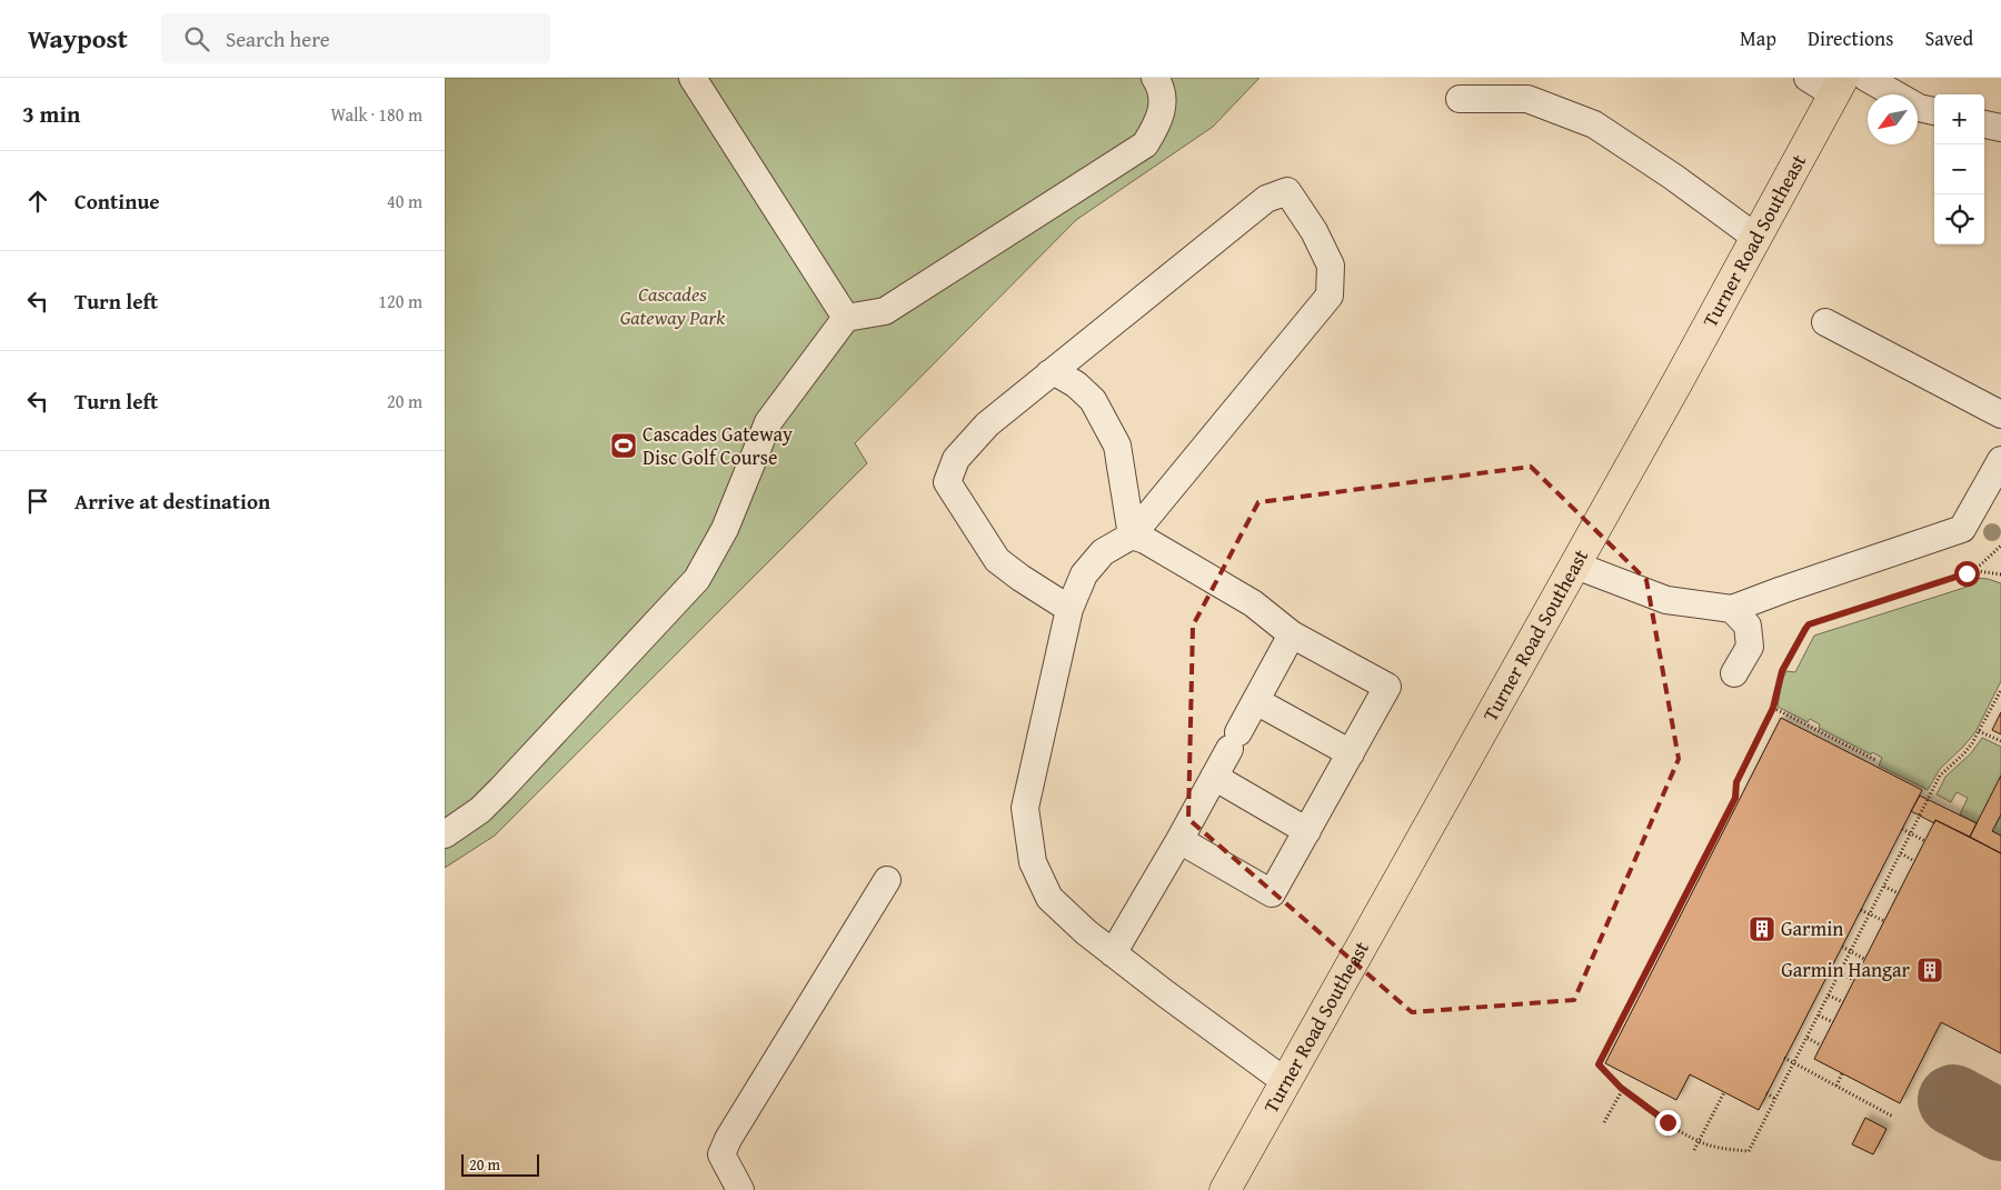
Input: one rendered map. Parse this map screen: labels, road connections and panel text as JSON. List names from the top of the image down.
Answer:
{
  "streets": {
    "main road": ["Turner Road Southeast"]
  },
  "parks": ["Cascades Gateway Park"],
  "places": {
    "sports": ["Cascades Gateway Disc Golf Course"],
    "building": ["Garmin", "Garmin Hangar"]
  },
  "scale_bar": "20 m",
  "north": "bottom left",
  "page": {
    "header": "Waypost",
    "search": "Search here",
    "nav": ["Map", "Directions", "Saved"],
    "heading": ["3 min", "Walk · 180 m"],
    "map_buttons": ["+", "−"],
    "list": [
      ["Continue", "40 m"],
      ["Turn left", "120 m"],
      ["Turn left", "20 m"],
      "Arrive at destination"
    ],
    "scale": "20 m"
  }
}
